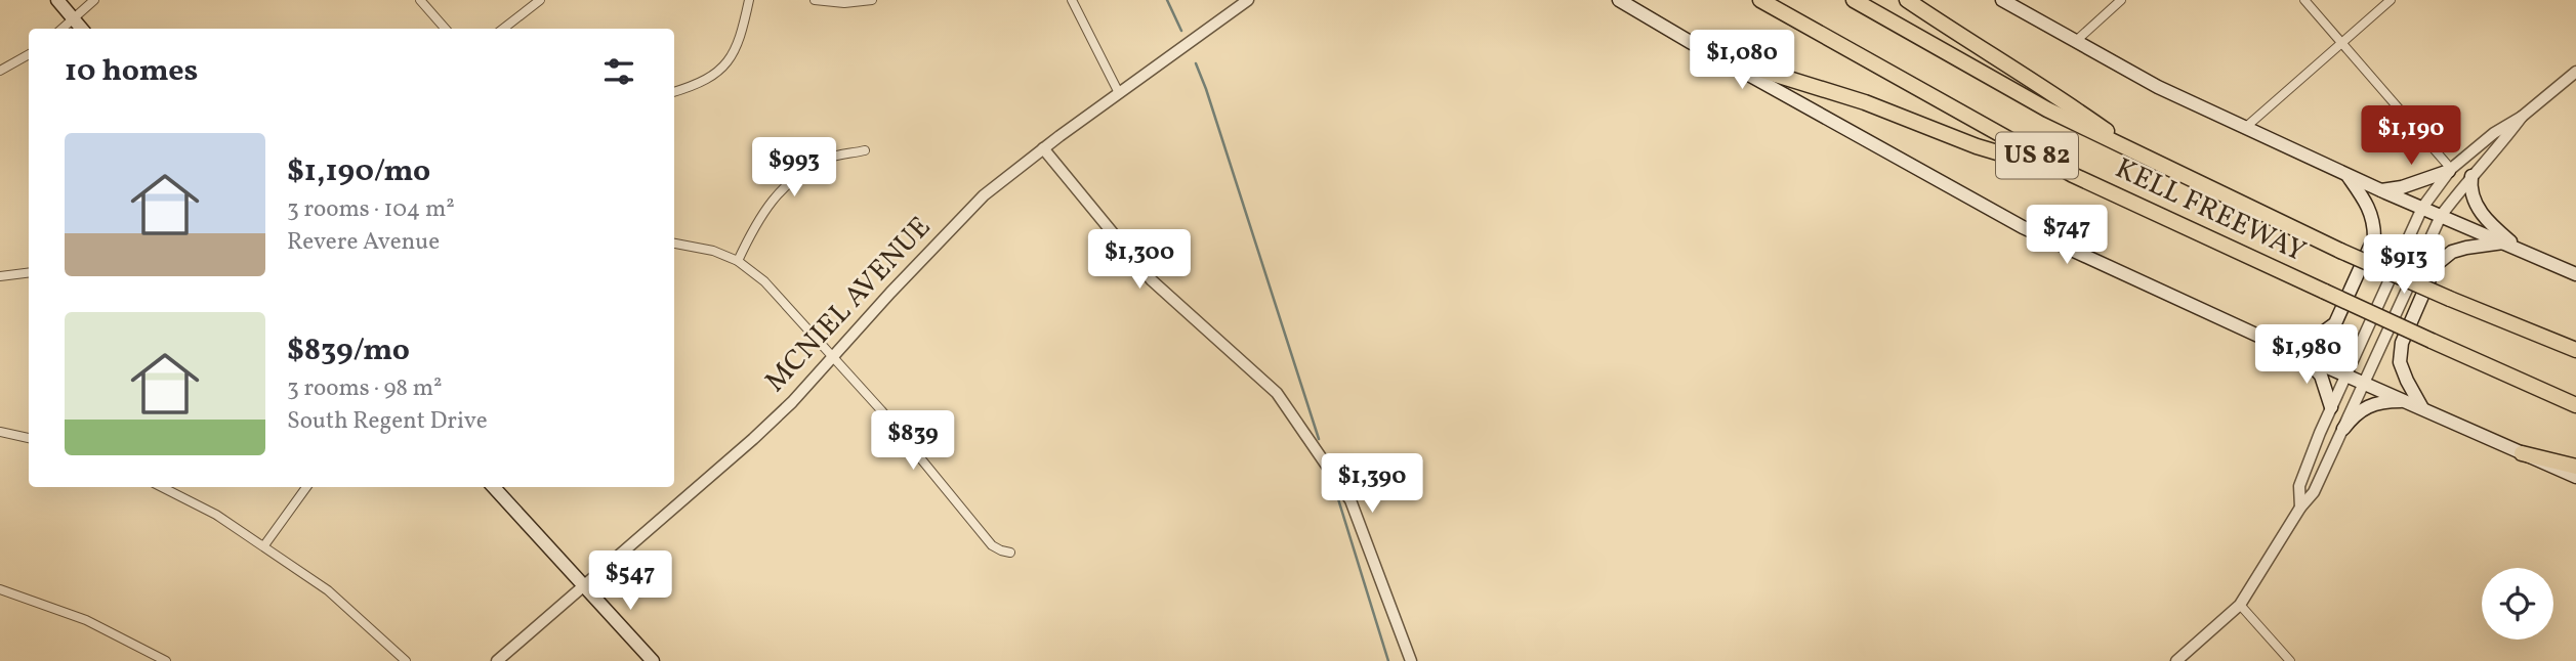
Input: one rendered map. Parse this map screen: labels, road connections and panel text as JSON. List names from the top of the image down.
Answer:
{
  "streets": {
    "highway": ["US 82", "KELL FREEWAY"],
    "street": ["MCNIEL AVENUE"]
  },
  "page": {
    "heading": "10 homes",
    "price": [
      "$1,080",
      "$1,190",
      "$993",
      "$747",
      "$1,300",
      "$913",
      "$1,980",
      "$839",
      "$1,390",
      "$547"
    ],
    "list": [
      {
        "name": "$1,190/mo",
        "note": "3 rooms · 104 m² · Revere Avenue"
      },
      {
        "name": "$839/mo",
        "note": "3 rooms · 98 m² · South Regent Drive"
      }
    ]
  }
}
